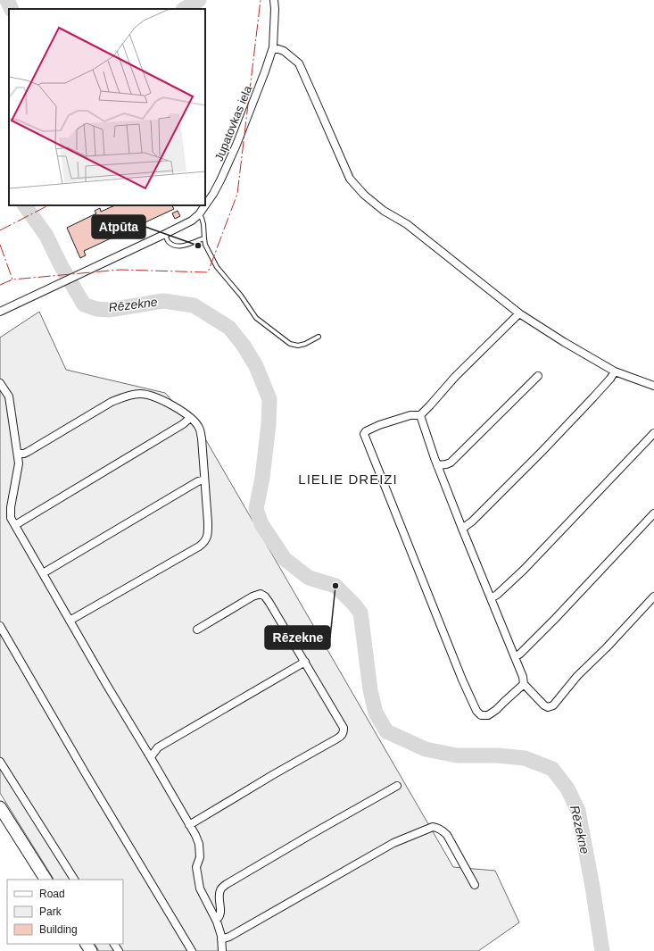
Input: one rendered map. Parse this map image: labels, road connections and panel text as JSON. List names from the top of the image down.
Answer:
{
  "streets": {
    "street": ["Jupatovkas iela"]
  },
  "districts": ["LIELIE DREIZI"],
  "water": ["Rēzekne"],
  "places": ["Atpūta", "Rēzekne"],
  "legend": ["Road", "Park", "Building"]
}
